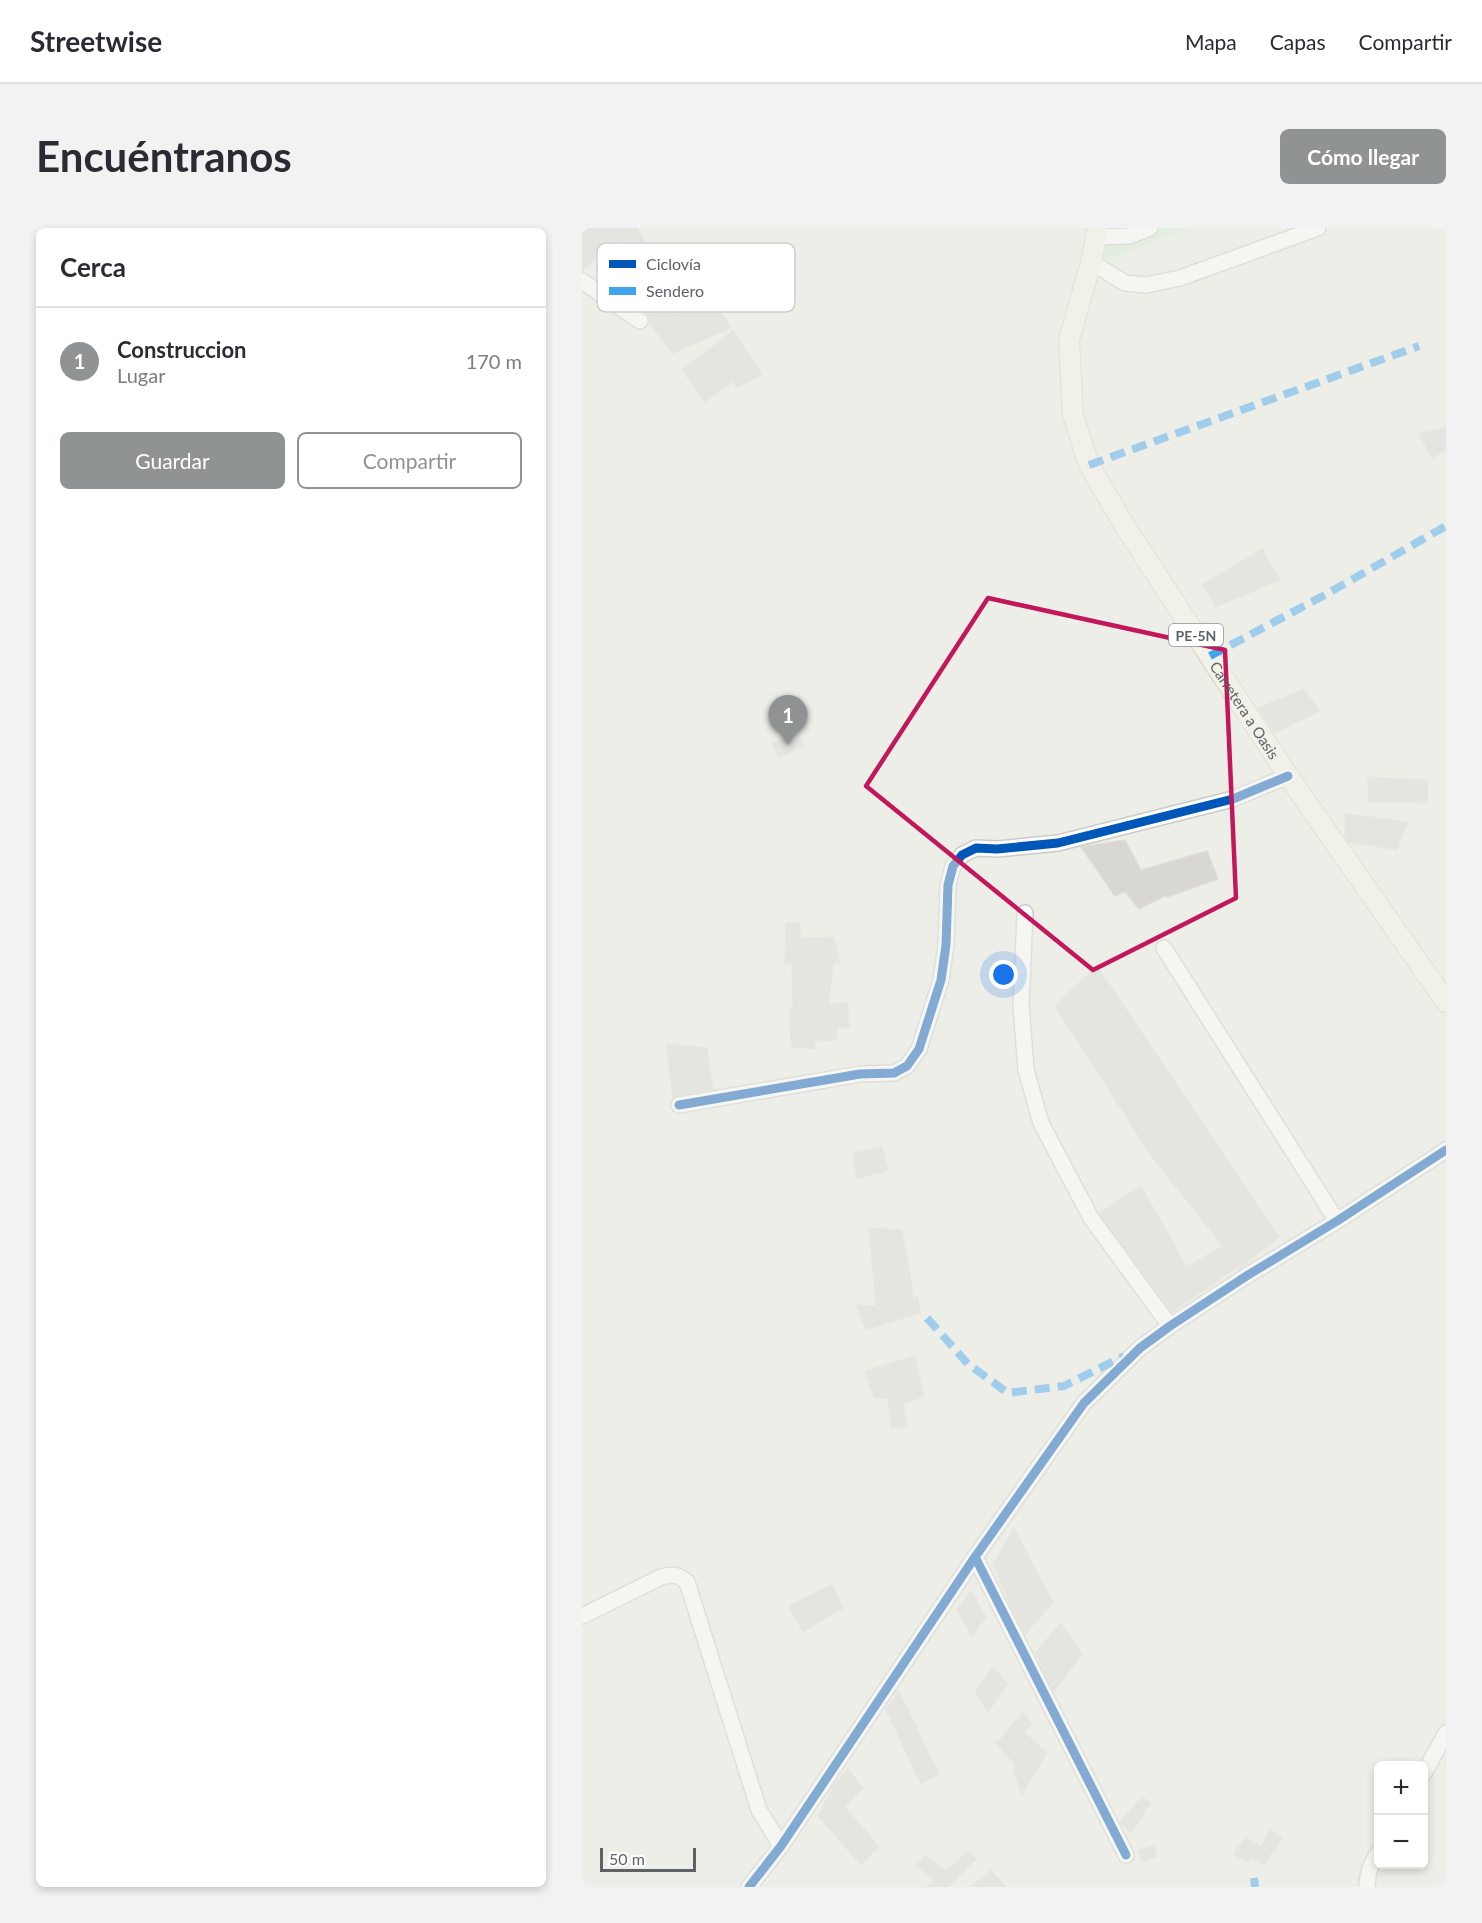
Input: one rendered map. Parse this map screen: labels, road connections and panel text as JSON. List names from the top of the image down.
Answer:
{
  "streets": {
    "main road": ["PE-5N", "Carretera a Oasis"]
  },
  "legend": ["Ciclovía", "Sendero"],
  "scale_bar": "50 m",
  "page": {
    "header": "Streetwise",
    "nav": ["Mapa", "Capas", "Compartir"],
    "buttons": [
      "Cómo llegar",
      ["Guardar", "Compartir"]
    ],
    "title": "Encuéntranos",
    "heading": "Cerca",
    "list": [
      {
        "mark": "1",
        "name": "Construccion",
        "note": "Lugar",
        "value": "170 m"
      }
    ],
    "pins": "1",
    "map_buttons": ["+", "−"],
    "scale": "50 m"
  }
}
